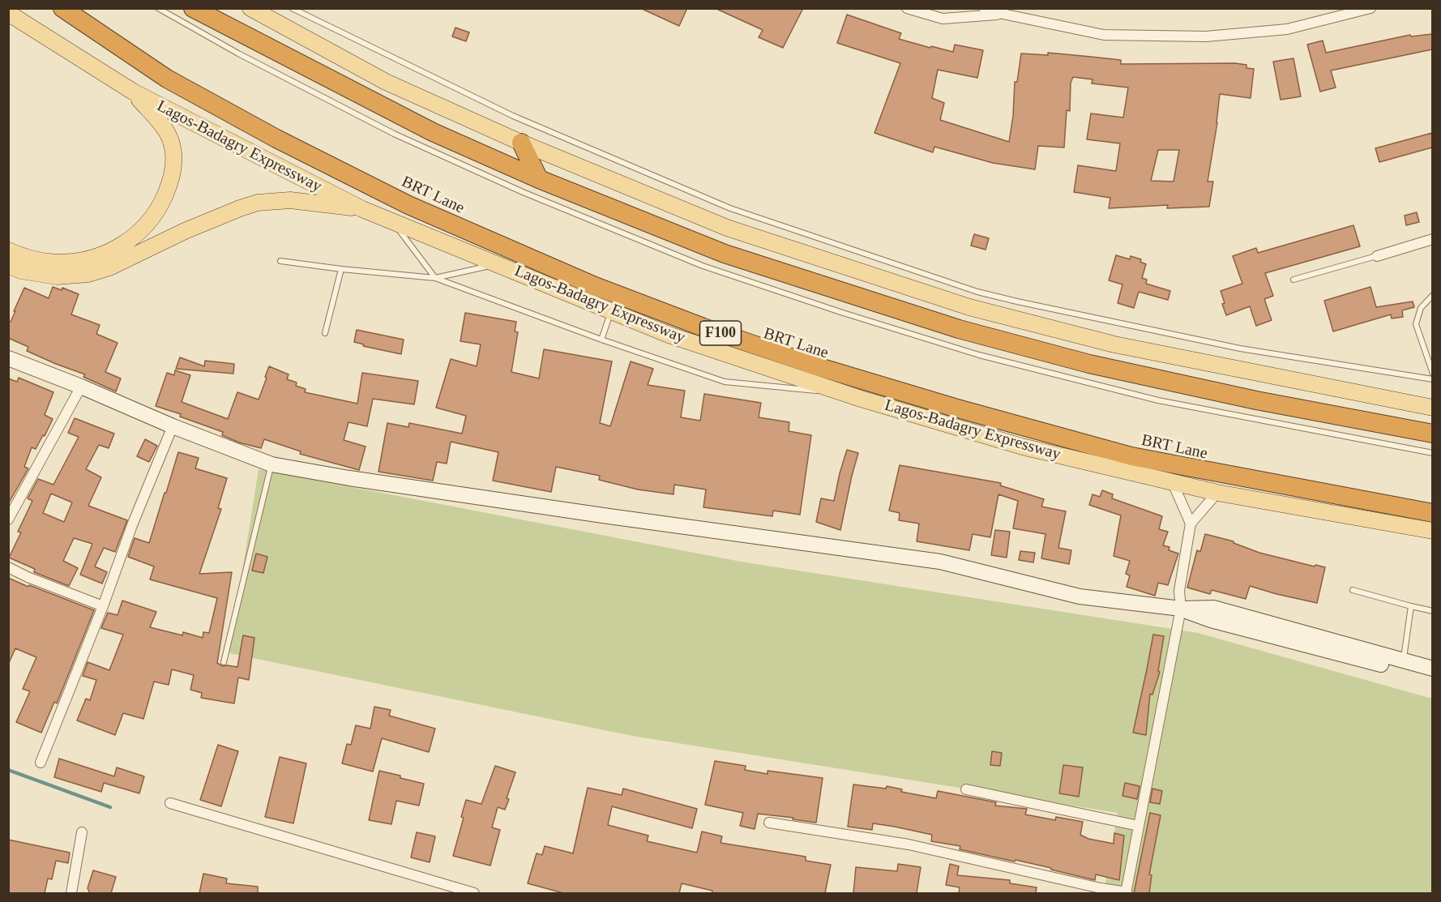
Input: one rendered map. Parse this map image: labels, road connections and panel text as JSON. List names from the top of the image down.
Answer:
{
  "streets": {
    "highway": ["Lagos-Badagry Expressway", "F100"],
    "lane": ["BRT Lane"]
  }
}
